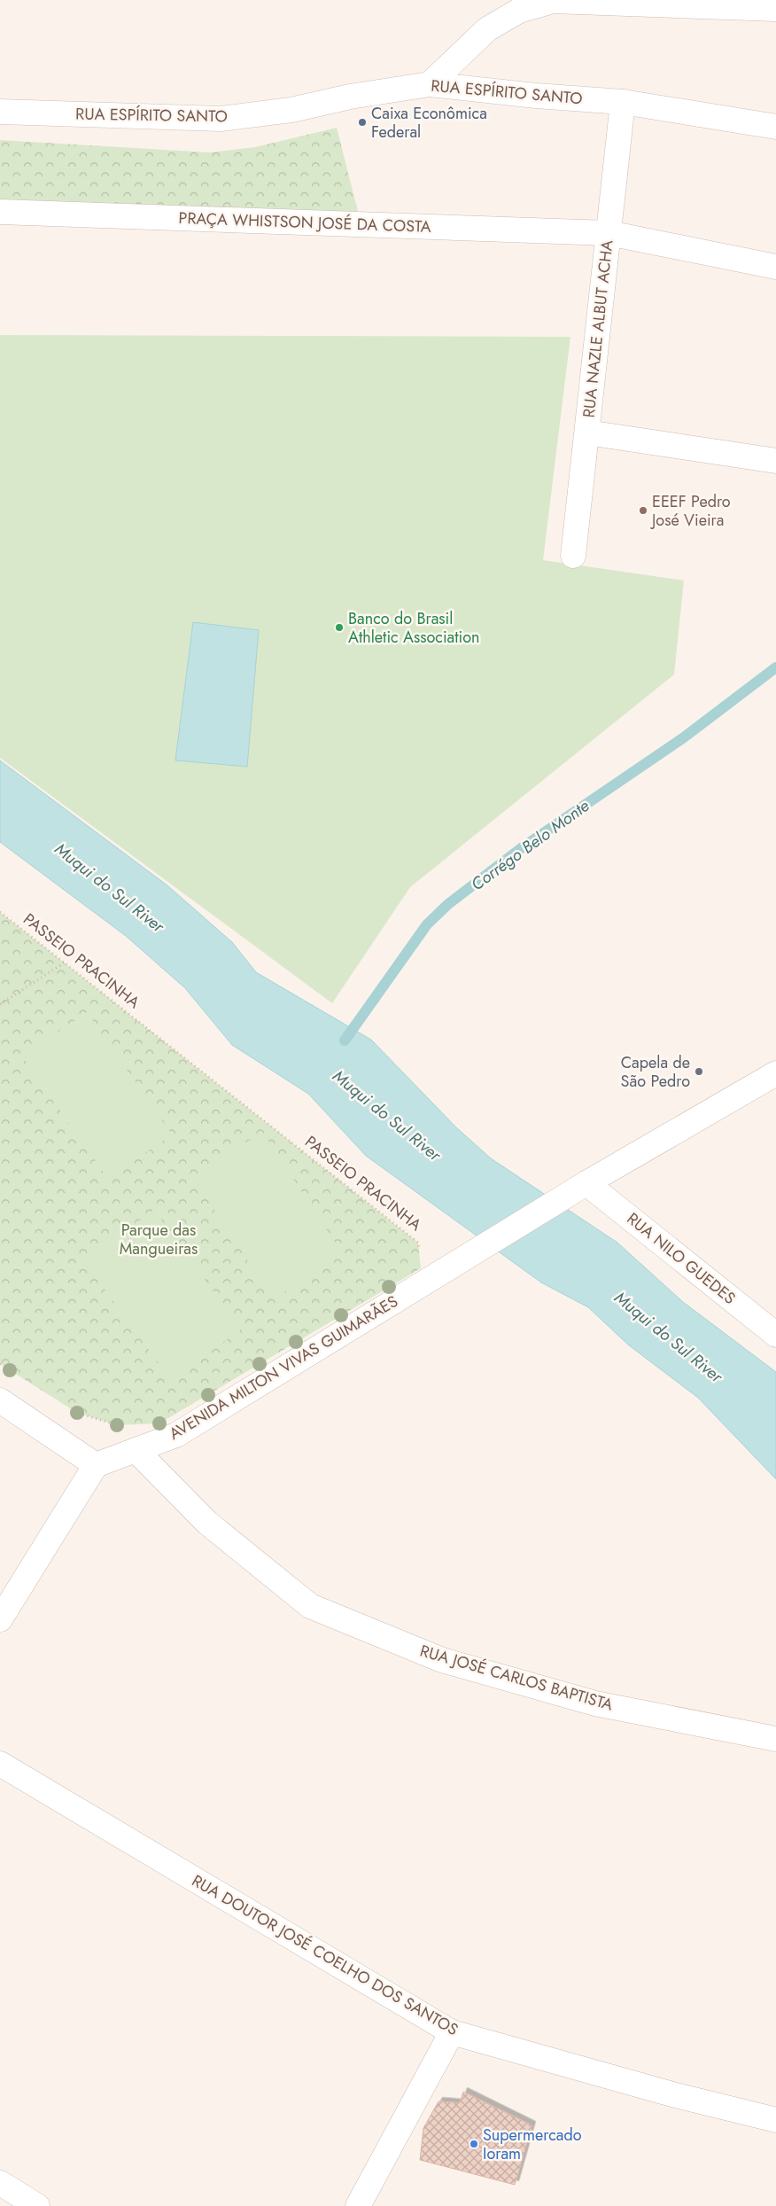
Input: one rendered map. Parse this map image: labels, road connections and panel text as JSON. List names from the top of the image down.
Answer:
{
  "streets": {
    "street": [
      "RUA ESPÍRITO SANTO",
      "PRAÇA WHISTSON JOSÉ DA COSTA",
      "RUA NAZLE ALBUT ACHA",
      "RUA NILO GUEDES",
      "AVENIDA MILTON VIVAS GUIMARÃES",
      "RUA JOSÉ CARLOS BAPTISTA",
      "RUA DOUTOR JOSÉ COELHO DOS SANTOS"
    ],
    "path": ["PASSEIO PRACINHA"]
  },
  "crossings": [
    ["RUA ESPÍRITO SANTO", "RUA NAZLE ALBUT ACHA"],
    ["PRAÇA WHISTSON JOSÉ DA COSTA", "RUA NAZLE ALBUT ACHA"],
    ["RUA NILO GUEDES", "AVENIDA MILTON VIVAS GUIMARÃES"],
    ["AVENIDA MILTON VIVAS GUIMARÃES", "RUA JOSÉ CARLOS BAPTISTA"]
  ],
  "water": ["Corrégo Belo Monte", "Muqui do Sul River"],
  "parks": ["Parque das Mangueiras"],
  "places": [
    "Caixa Econômica Federal",
    "EEEF Pedro José Vieira",
    "Banco do Brasil Athletic Association",
    "Capela de São Pedro",
    "Supermercado Ioram"
  ]
}
